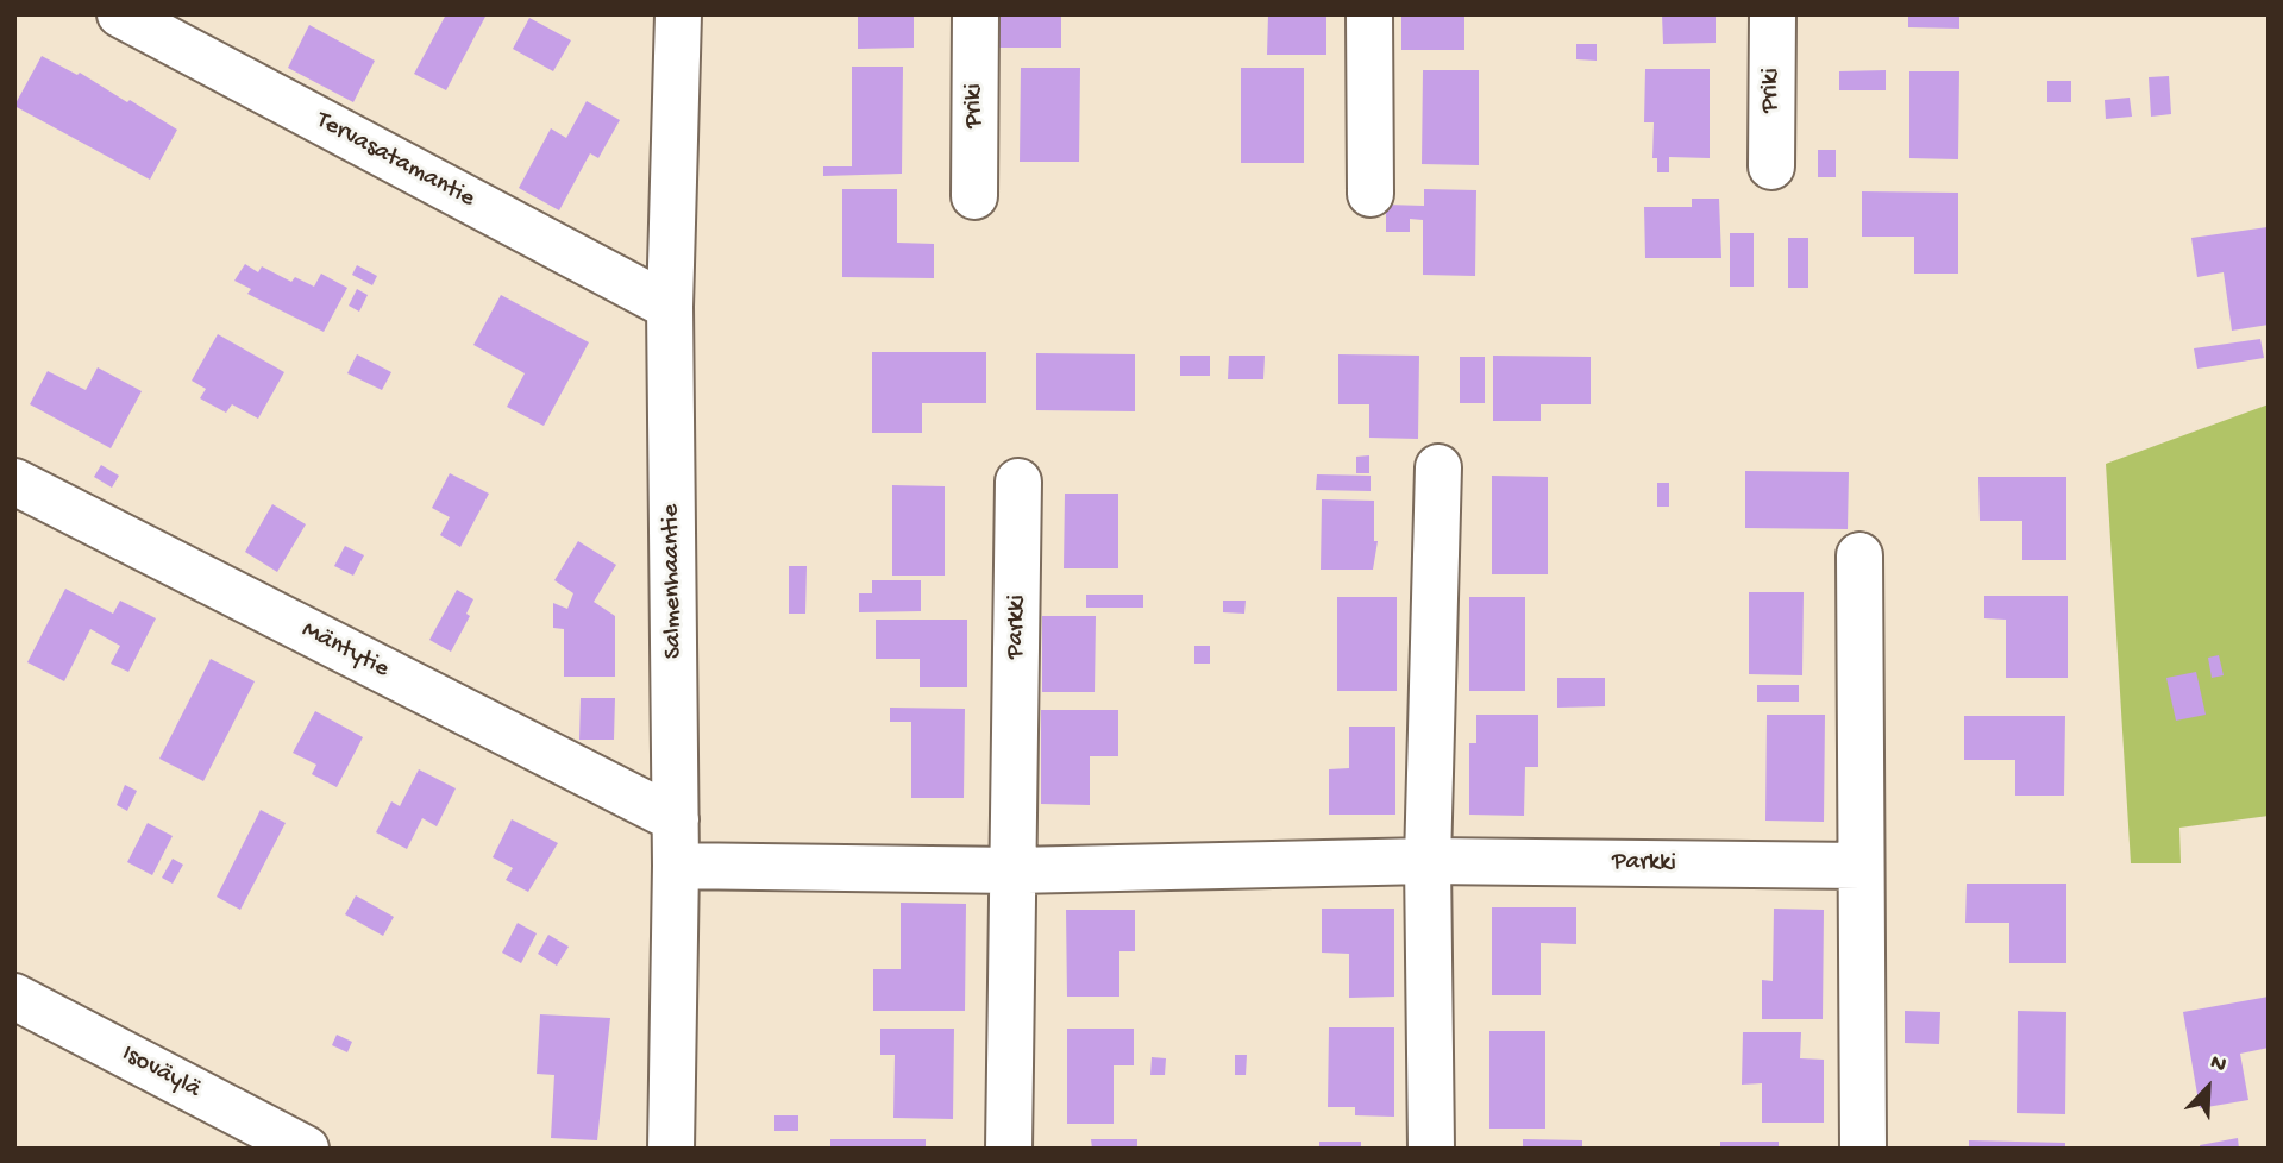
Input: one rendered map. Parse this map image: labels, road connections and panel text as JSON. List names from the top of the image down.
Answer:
{
  "streets": {
    "street": [
      "Priki",
      "Tervasatamantie",
      "Salmenhaantie",
      "Parkki",
      "Mäntytie",
      "Isoväylä"
    ]
  },
  "crossings": [
    ["Tervasatamantie", "Salmenhaantie"],
    ["Salmenhaantie", "Parkki"],
    ["Salmenhaantie", "Mäntytie"]
  ],
  "north": "top right"
}
